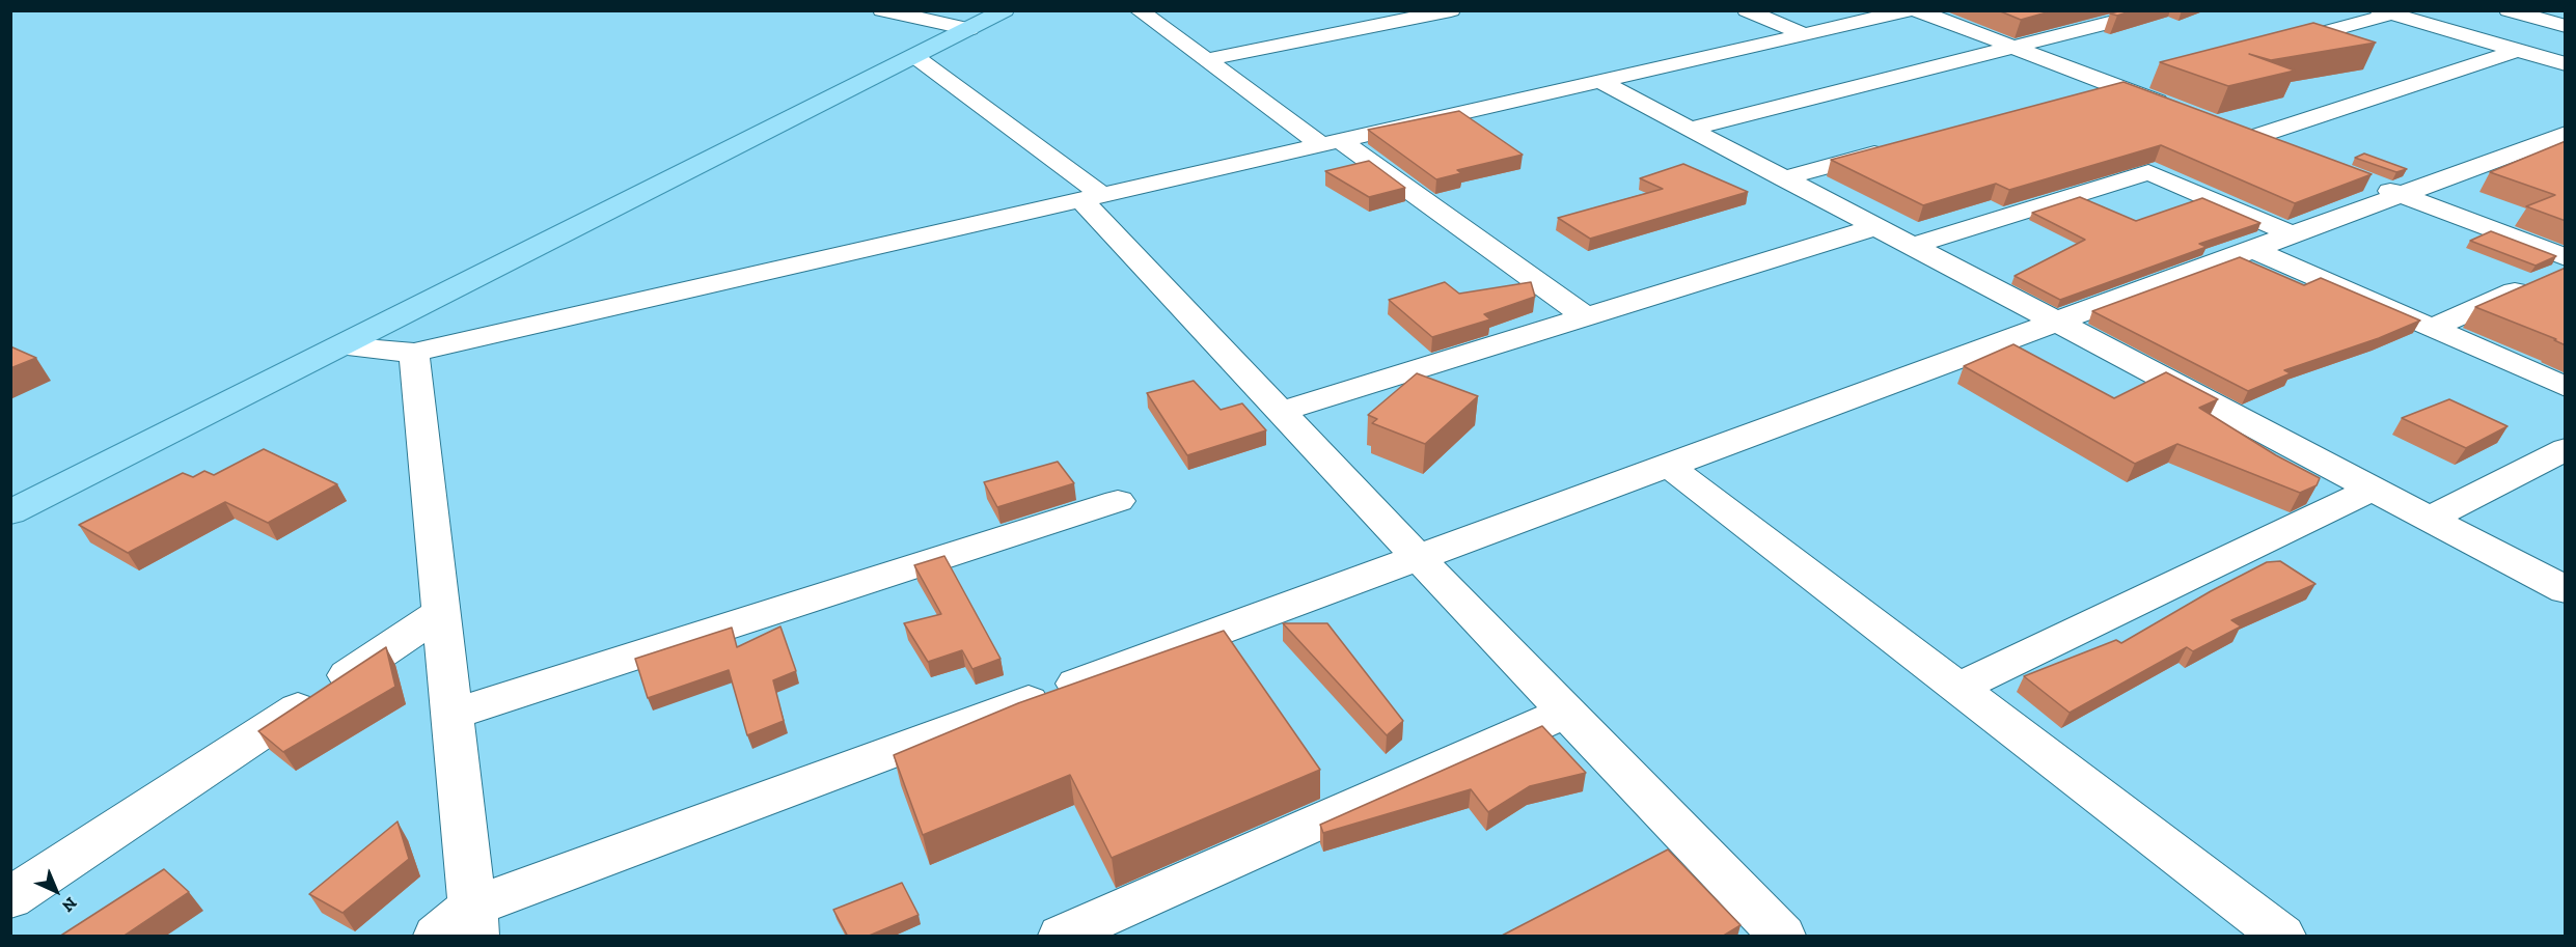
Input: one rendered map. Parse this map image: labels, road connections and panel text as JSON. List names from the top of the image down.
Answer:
{
  "north": "bottom right"
}
